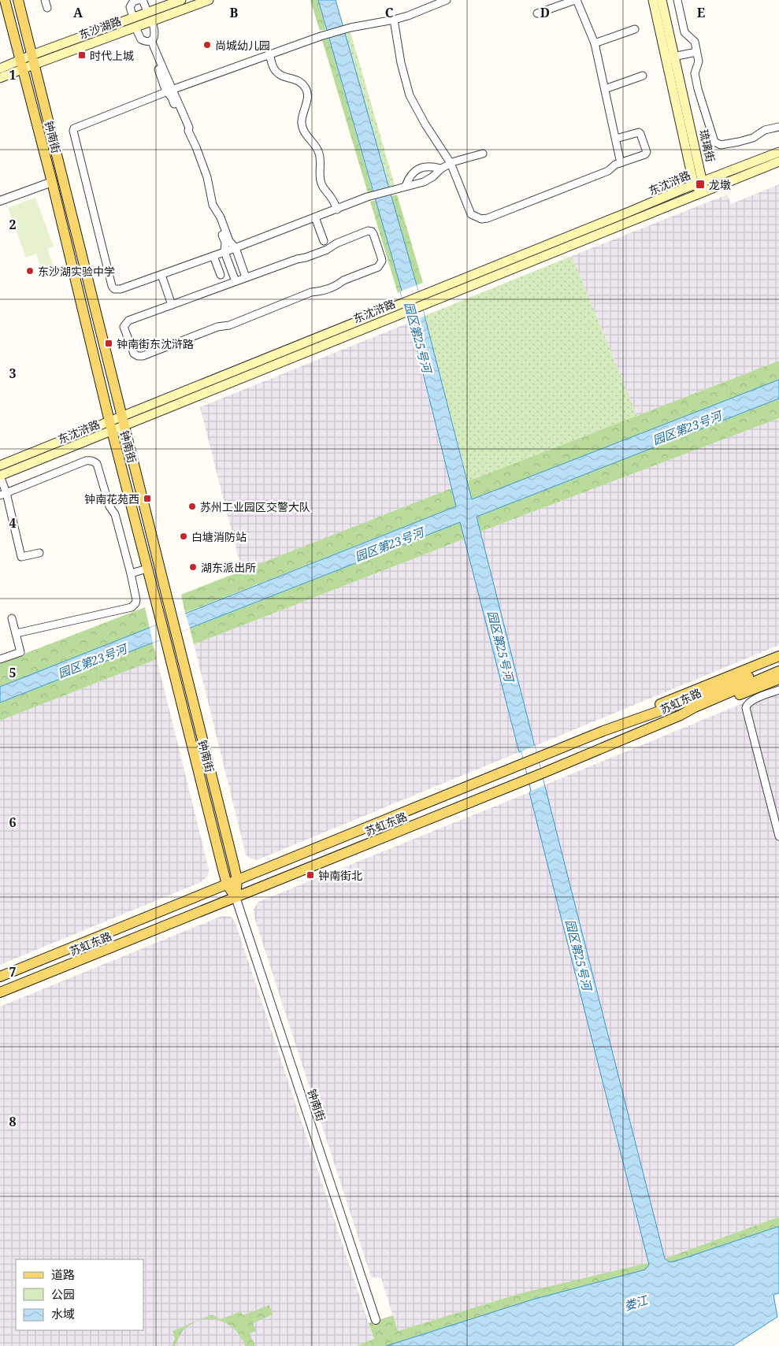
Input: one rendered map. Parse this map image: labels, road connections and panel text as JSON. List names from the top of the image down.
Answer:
{
  "streets": {
    "main road": [
      "东沙湖路",
      "钟南街",
      "琉璃街",
      "东沈浒路",
      "苏虹东路"
    ]
  },
  "crossings": [
    ["东沙湖路", "钟南街"],
    ["钟南街", "东沈浒路"],
    ["钟南街", "苏虹东路"],
    ["琉璃街", "东沈浒路"]
  ],
  "water": ["园区第25号河", "园区第23号河", "娄江"],
  "places": {
    "other": [
      "尚城幼儿园",
      "东沙湖实验中学",
      "苏州工业园区交警大队",
      "白塘消防站",
      "湖东派出所"
    ],
    "transit": [
      "时代上城",
      "龙墩",
      "钟南街东沈浒路",
      "钟南花苑西",
      "钟南街北"
    ]
  },
  "legend": ["道路", "公园", "水域"],
  "grid": {
    "columns": [
      "A",
      "B",
      "C",
      "D",
      "E"
    ],
    "rows": [
      "1",
      "2",
      "3",
      "4",
      "5",
      "6",
      "7",
      "8"
    ]
  }
}
